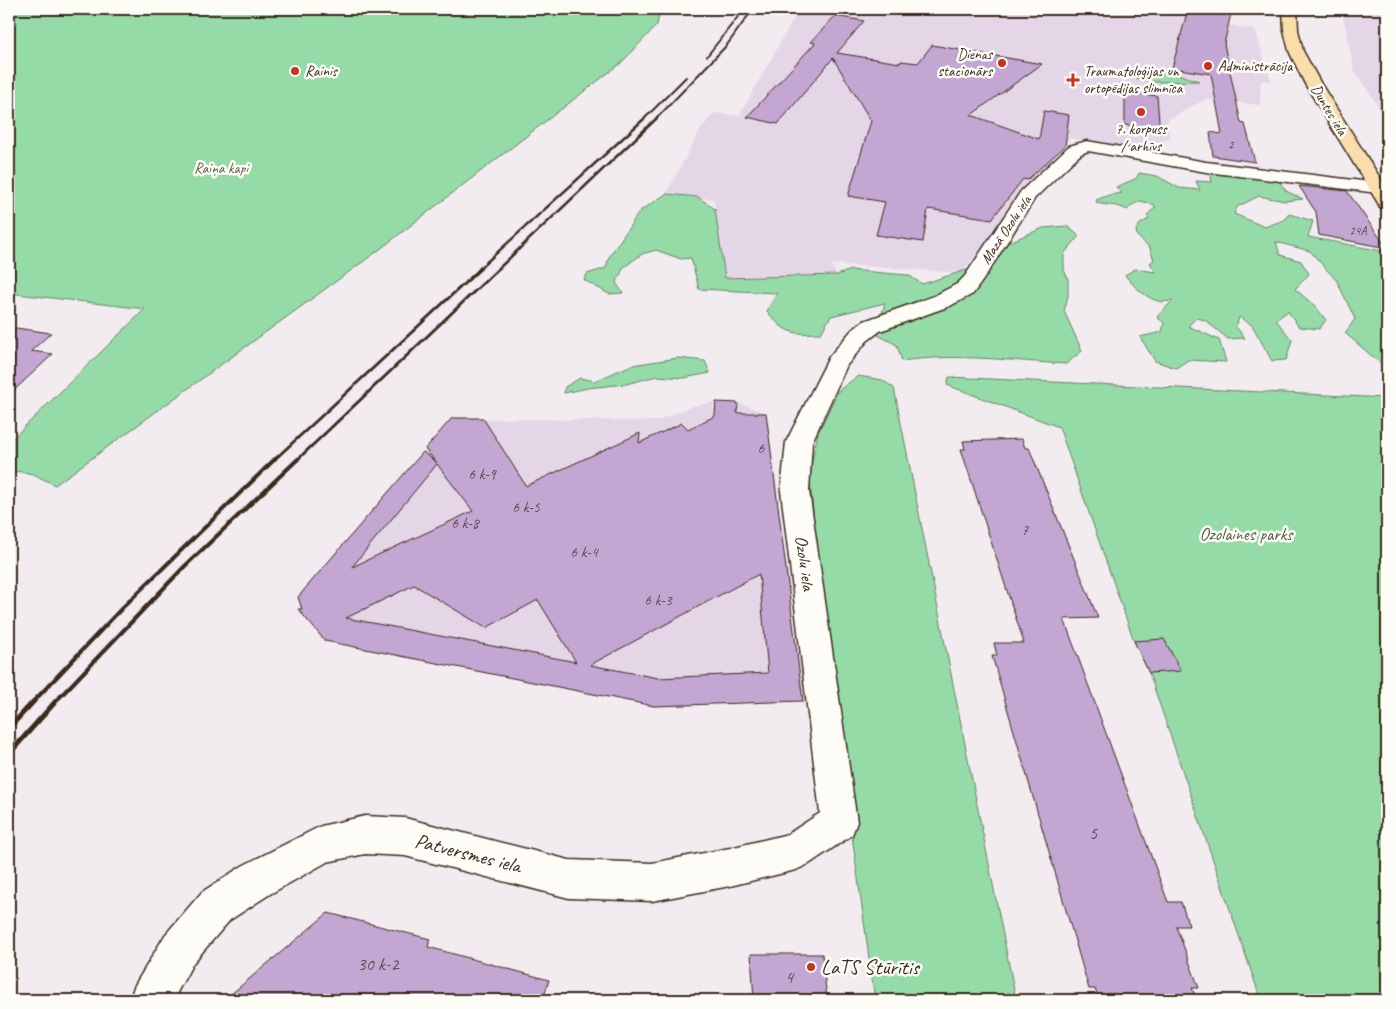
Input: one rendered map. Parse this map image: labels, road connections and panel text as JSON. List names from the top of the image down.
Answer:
{
  "streets": {
    "main road": ["Duntes iela"],
    "street": ["Mazā Ozolu iela", "Ozolu iela", "Patversmes iela"]
  },
  "crossings": [
    ["Duntes iela", "Mazā Ozolu iela"],
    ["Mazā Ozolu iela", "Ozolu iela"],
    ["Ozolu iela", "Patversmes iela"]
  ],
  "parks": ["Raiņa kapi", "Ozolaines parks"],
  "places": {
    "other": [
      "Dienas stacionārs",
      "Administrācija",
      "Rainis",
      "7. korpuss / arhīvs",
      "LaTS Stūrītis"
    ],
    "health": ["Traumatoloģijas un ortopēdijas slimnīca"]
  },
  "house_numbers": [
    "2",
    "24A",
    "6",
    "6 k-9",
    "6 k-5",
    "6 k-8",
    "7",
    "6 k-4",
    "6 k-3",
    "5",
    "30 k-2",
    "4"
  ]
}
